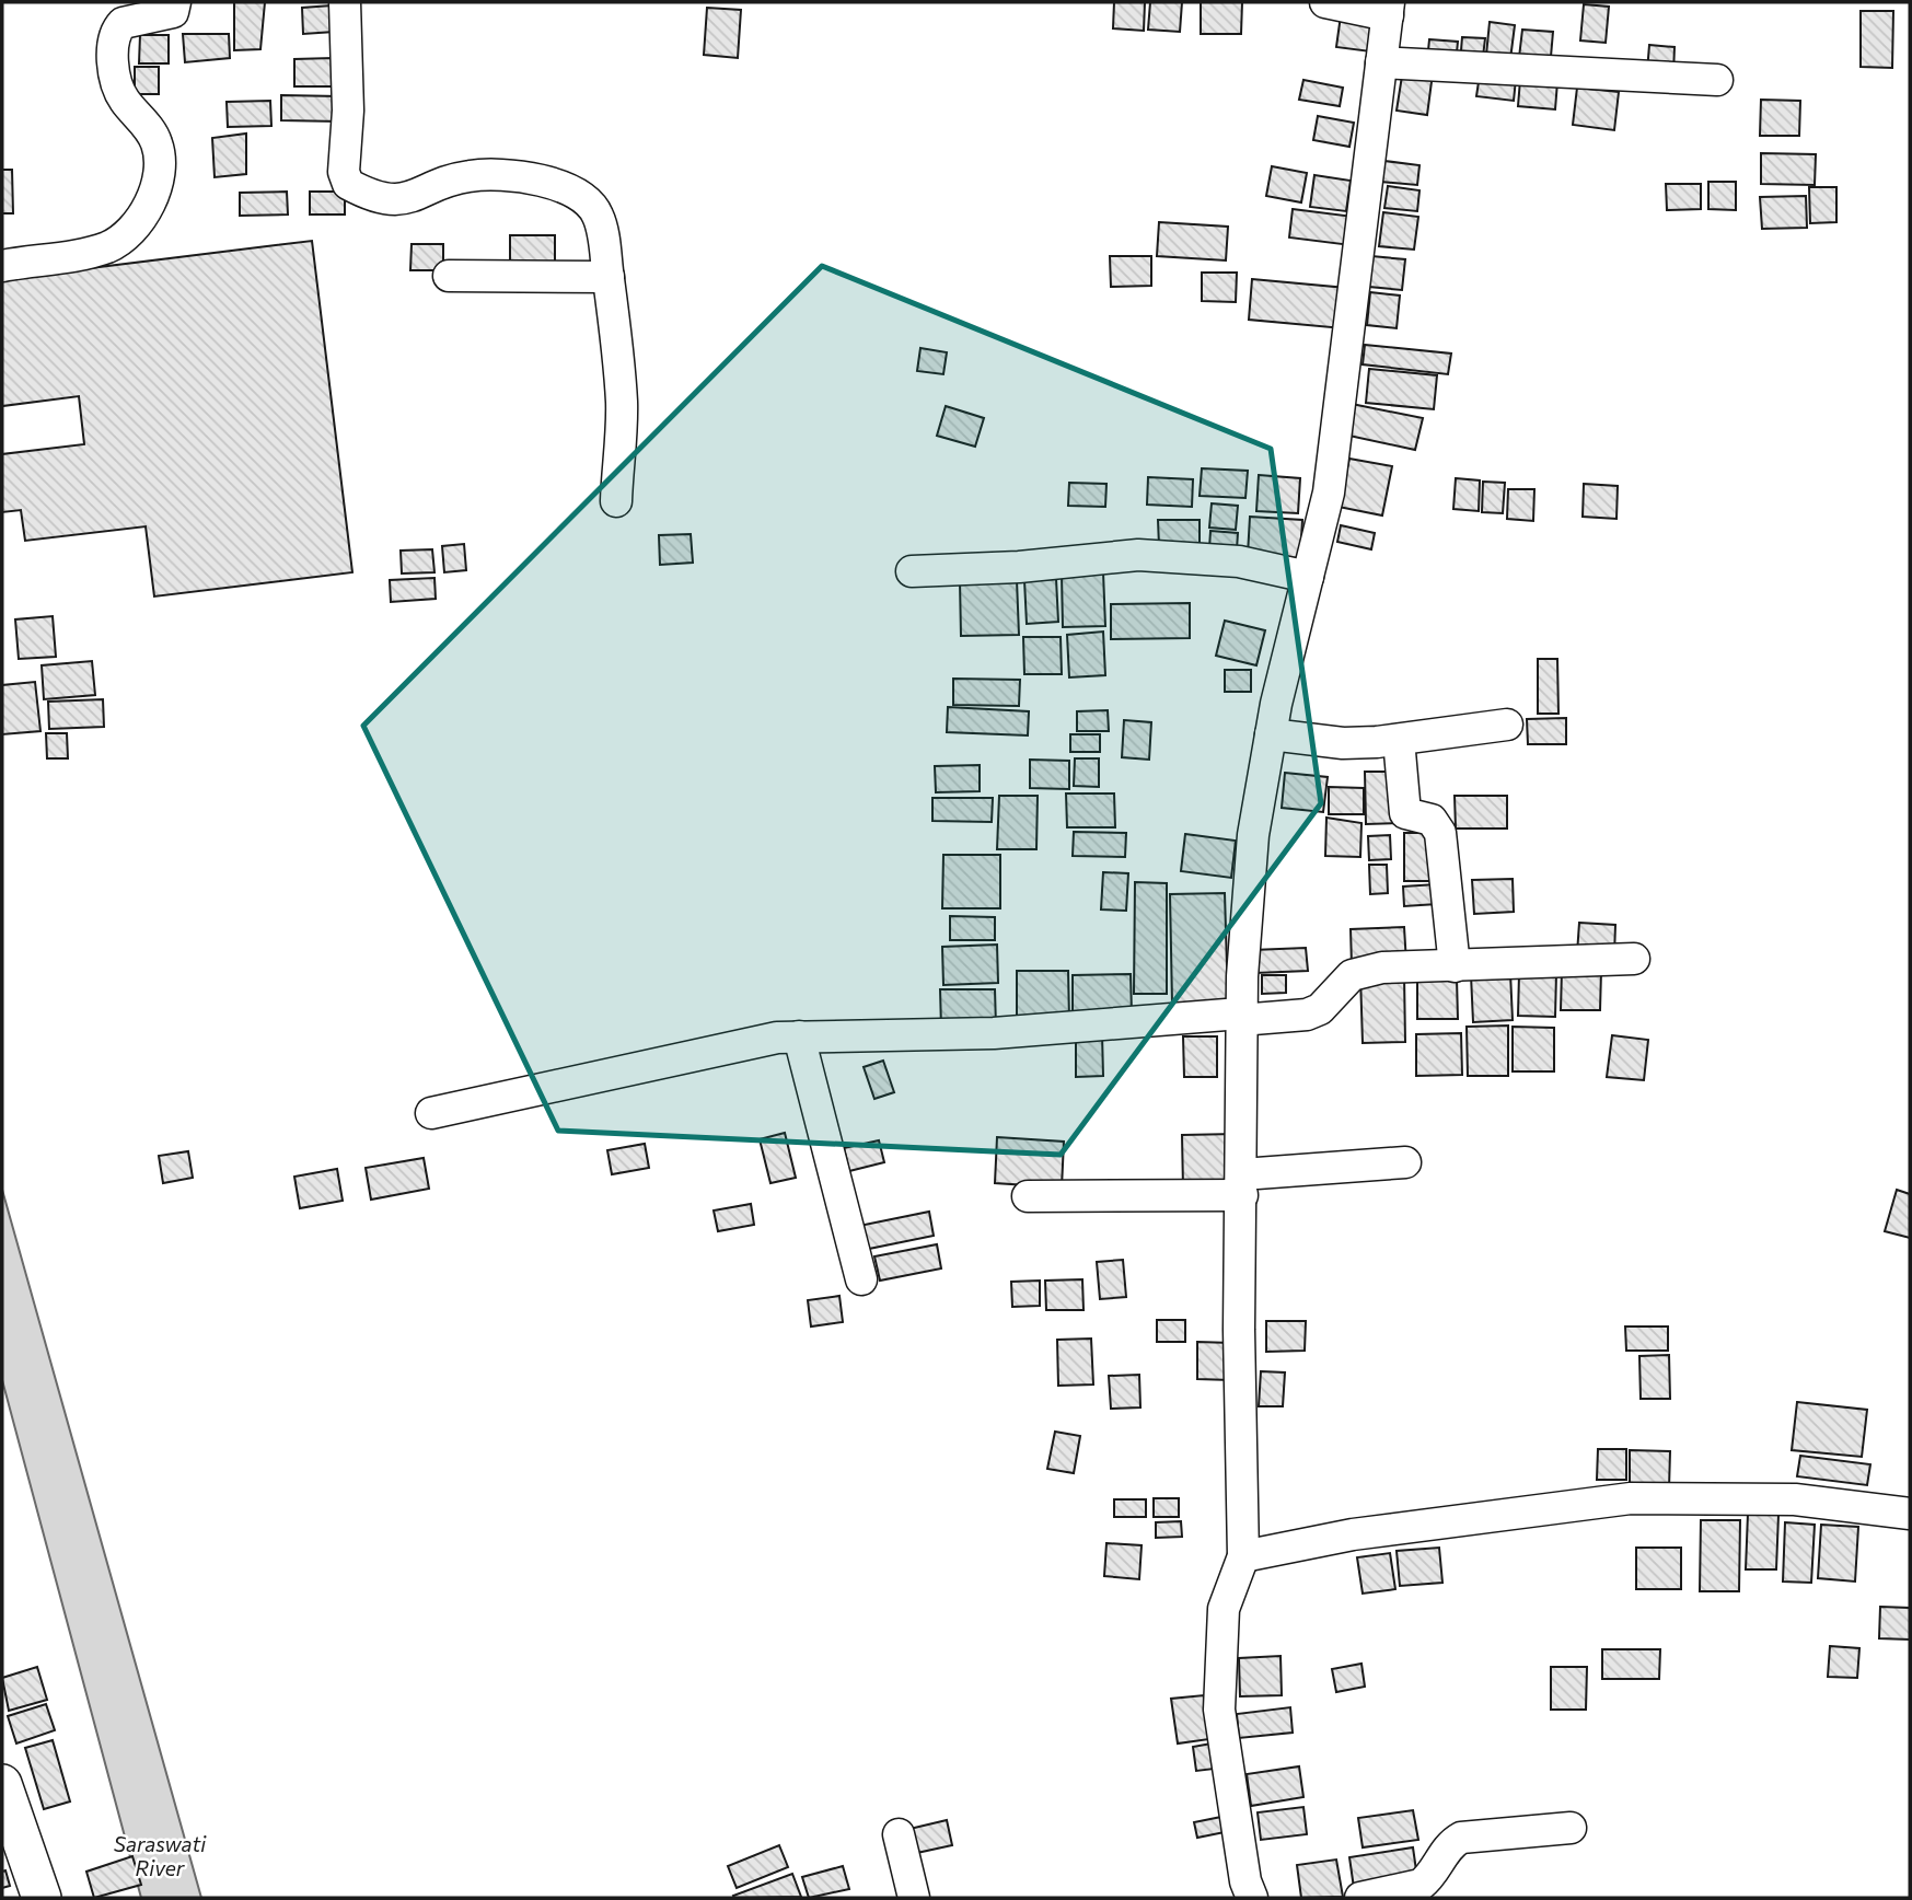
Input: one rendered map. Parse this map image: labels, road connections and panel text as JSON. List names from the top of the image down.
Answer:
{
  "water": ["Saraswati River"]
}
